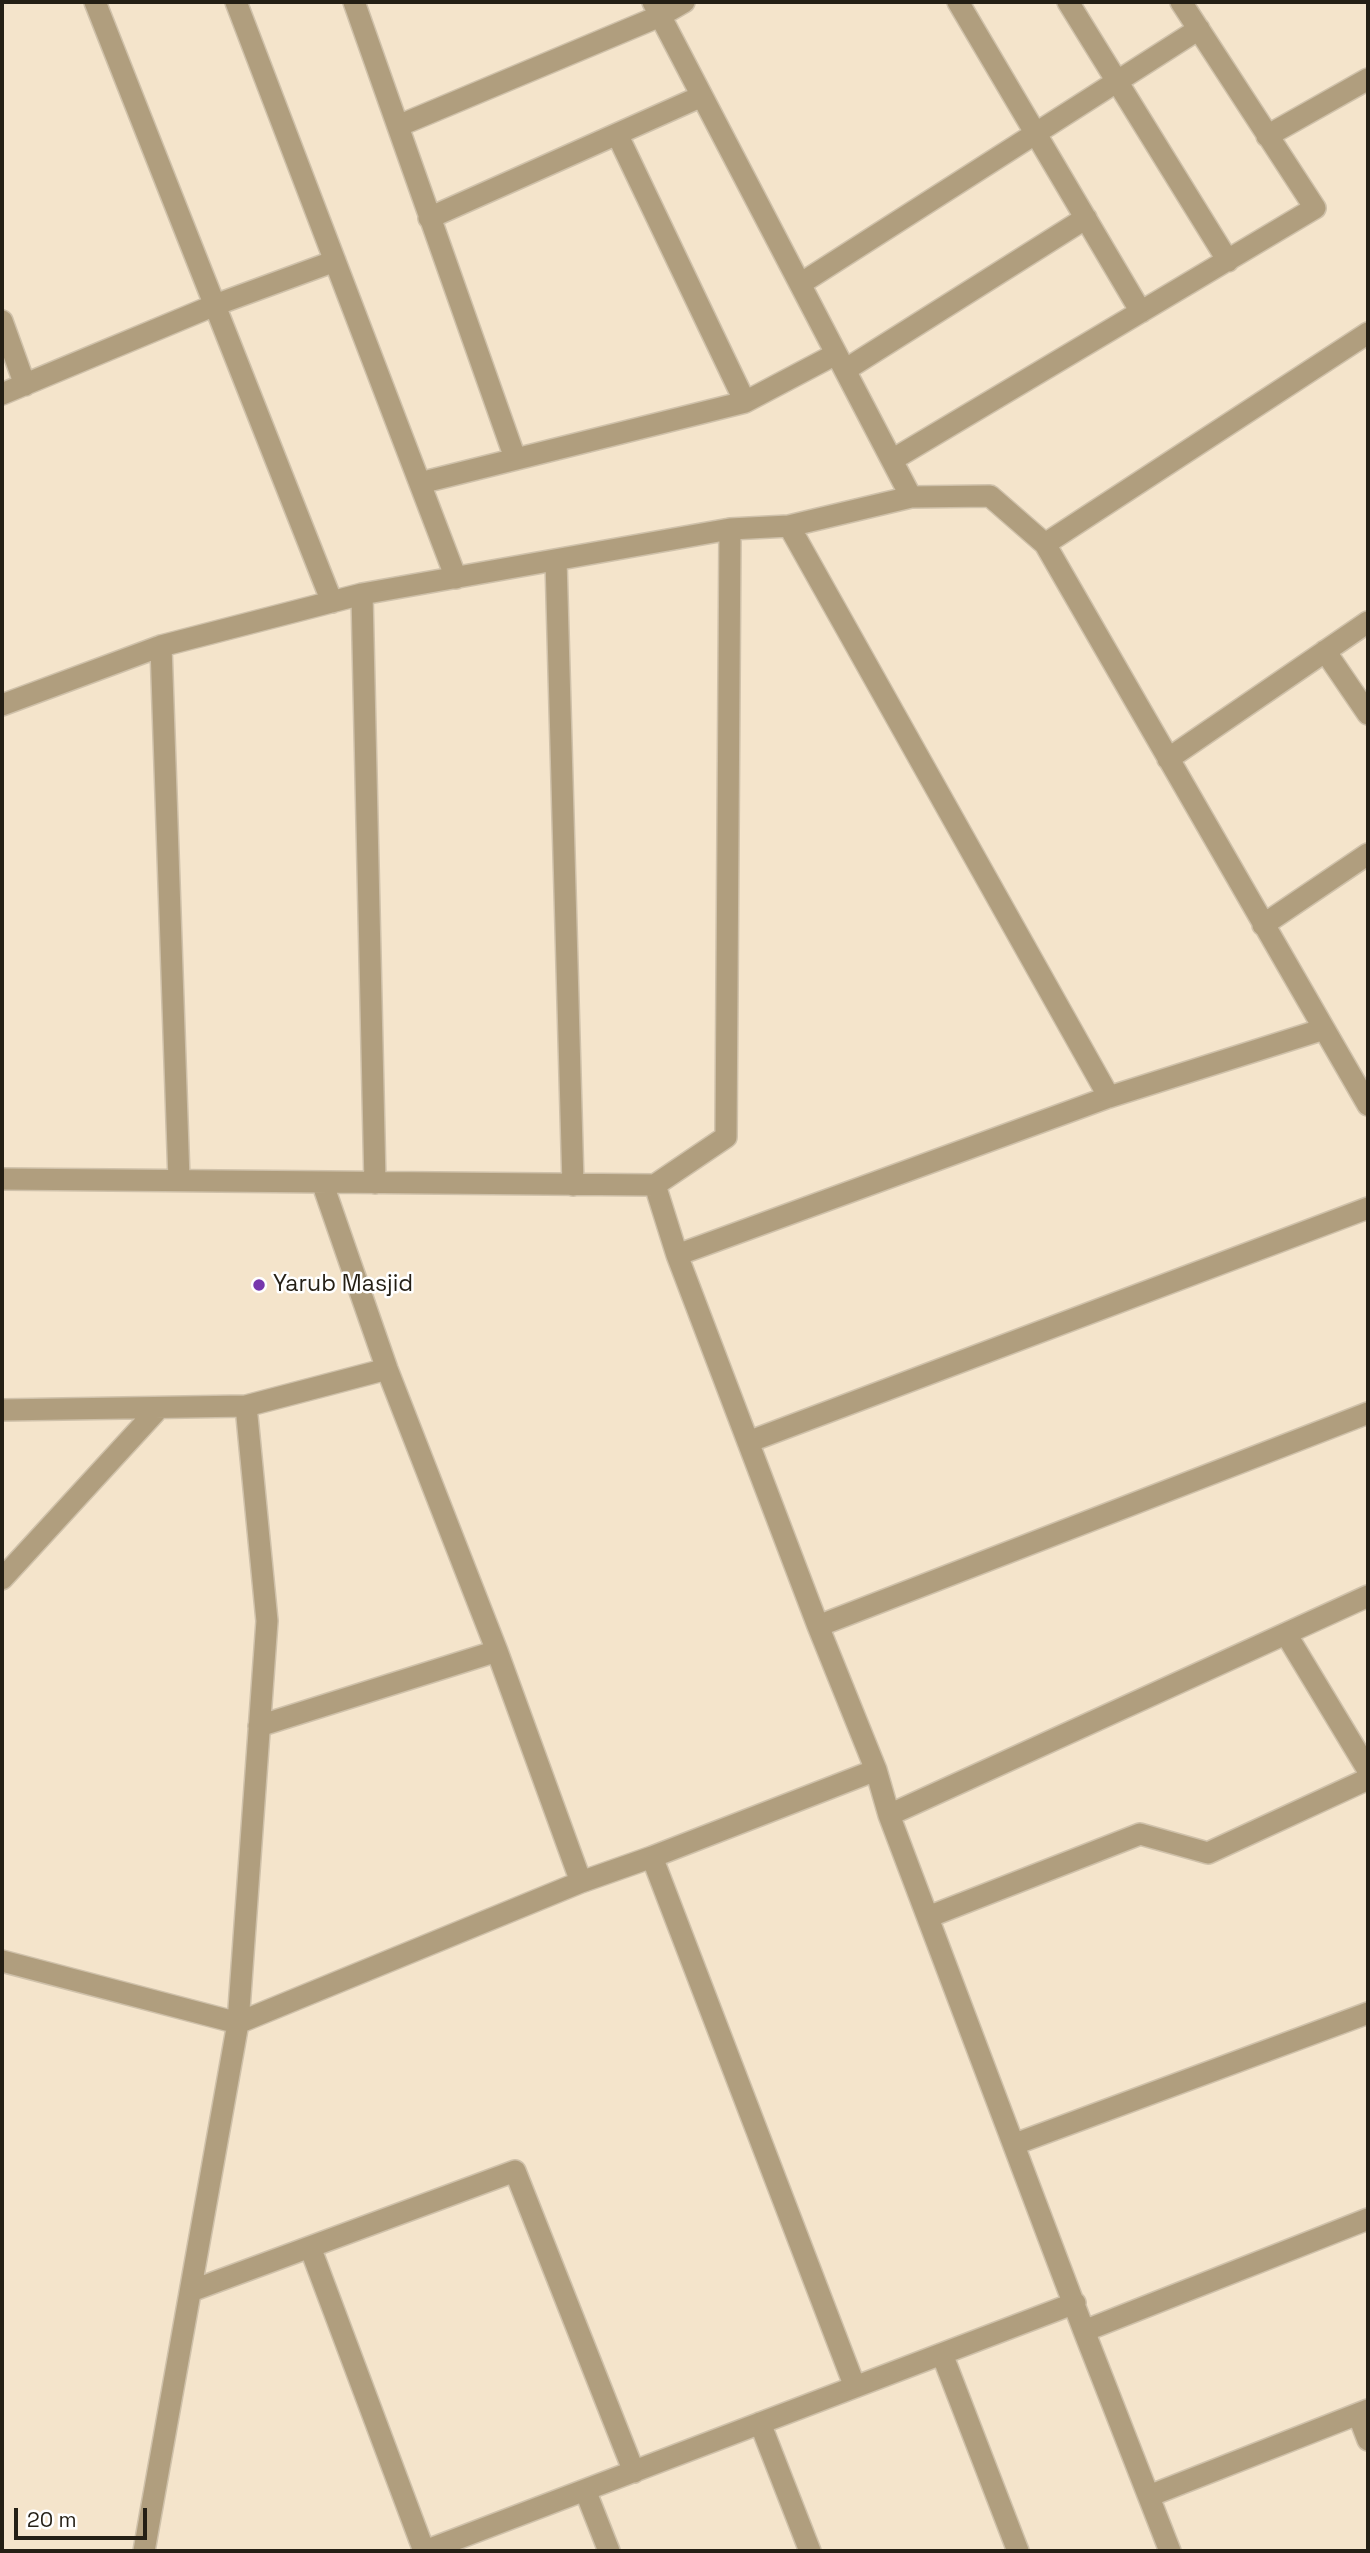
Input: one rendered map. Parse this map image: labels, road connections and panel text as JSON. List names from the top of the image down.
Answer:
{
  "places": ["Yarub Masjid"],
  "scale_bar": "20 m"
}
